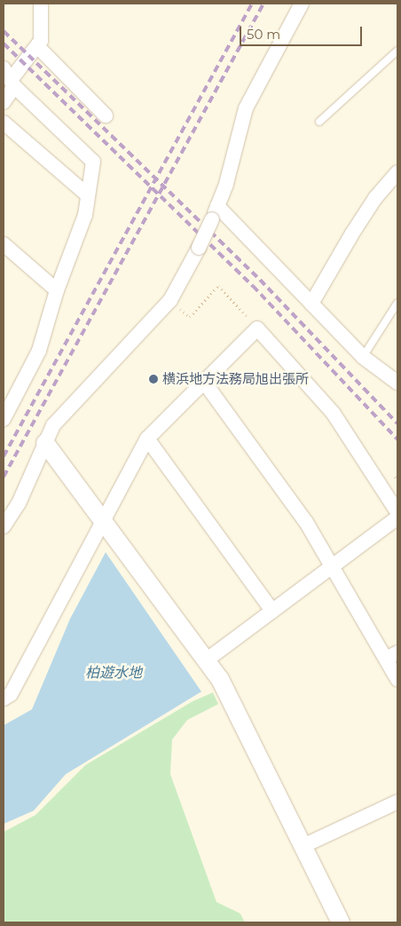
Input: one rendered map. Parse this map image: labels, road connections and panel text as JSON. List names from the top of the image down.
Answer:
{
  "water": ["柏遊水地"],
  "places": ["横浜地方法務局旭出張所"],
  "scale_bar": "50 m"
}
